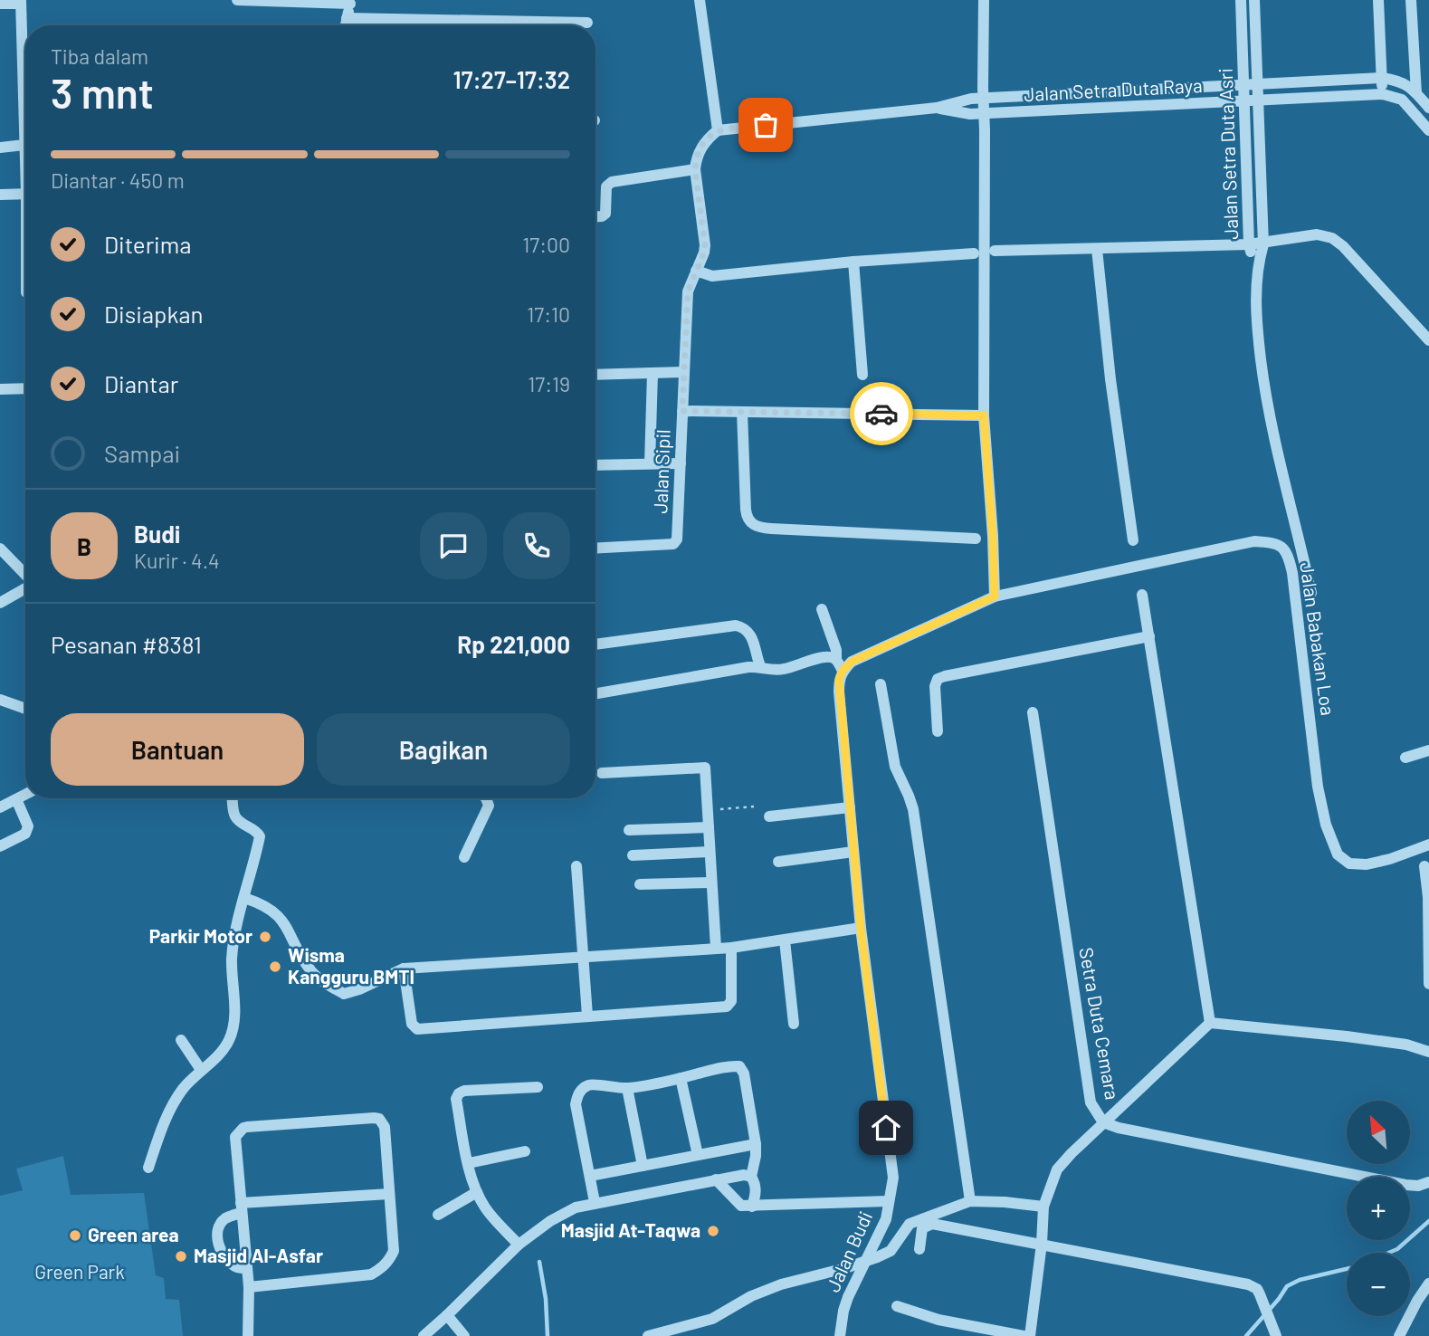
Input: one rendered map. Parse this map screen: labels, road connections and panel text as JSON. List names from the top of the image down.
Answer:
{
  "streets": {
    "street": [
      "Jalan Setra Duta Raya",
      "Jalan Setra Duta Asri",
      "Jalan Sipil",
      "Jalan Babakan Loa",
      "Setra Duta Cemara",
      "Jalan Budi"
    ]
  },
  "crossings": [
    ["Jalan Setra Duta Raya", "Jalan Setra Duta Asri"]
  ],
  "parks": ["Green Park"],
  "places": [
    "Parkir Motor",
    "Wisma Kangguru BMTI",
    "Masjid At-Taqwa",
    "Green area",
    "Masjid Al-Asfar"
  ],
  "north": "top left",
  "page": {
    "heading": ["3 mnt", "Tiba dalam", "17:27–17:32"],
    "panel": [
      "Budi",
      "Kurir · 4.4",
      "Pesanan #8381",
      "Rp 221,000"
    ],
    "bar": "Diantar · 450 m",
    "list": [
      ["Diterima", "17:00"],
      ["Disiapkan", "17:10"],
      ["Diantar", "17:19"],
      "Sampai"
    ],
    "round": "B",
    "buttons": ["Bantuan", "Bagikan"],
    "map_buttons": ["+", "−"]
  }
}
